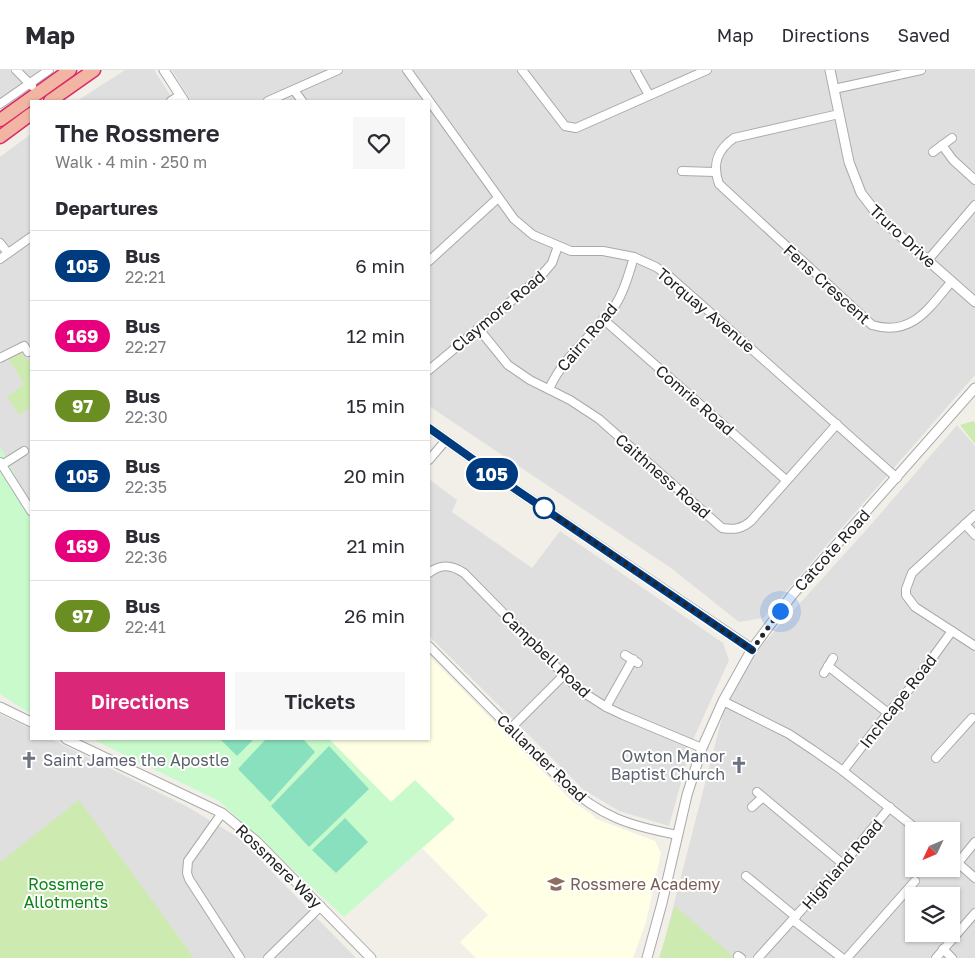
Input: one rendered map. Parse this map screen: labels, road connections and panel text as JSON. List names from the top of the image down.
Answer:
{
  "streets": {
    "street": [
      "Truro Drive",
      "Fens Crescent",
      "Torquay Avenue",
      "Claymore Road",
      "Cairn Road",
      "Comrie Road",
      "Caithness Road",
      "Catcote Road",
      "Campbell Road",
      "Inchcape Road",
      "Callander Road",
      "Highland Road",
      "Rossmere Way"
    ]
  },
  "crossings": [
    ["Truro Drive", "Fens Crescent"],
    ["Torquay Avenue", "Claymore Road"],
    ["Torquay Avenue", "Cairn Road"],
    ["Torquay Avenue", "Caithness Road"],
    ["Torquay Avenue", "Catcote Road"],
    ["Claymore Road", "Caithness Road"],
    ["Cairn Road", "Comrie Road"],
    ["Cairn Road", "Caithness Road"],
    ["Comrie Road", "Caithness Road"],
    ["Catcote Road", "Campbell Road"],
    ["Catcote Road", "Callander Road"]
  ],
  "parks": ["Rossmere Allotments"],
  "places": {
    "church": ["Saint James the Apostle", "Owton Manor Baptist Church"],
    "school or university": ["Rossmere Academy"]
  },
  "lines": ["bus line 105"],
  "north": "bottom left",
  "page": {
    "header": "Map",
    "nav": ["Map", "Directions", "Saved"],
    "on_map": "105",
    "heading": [
      ["The Rossmere", "Walk · 4 min · 250 m"],
      "Departures"
    ],
    "list": [
      {
        "mark": "105",
        "name": "Bus",
        "note": "22:21",
        "value": "6 min"
      },
      {
        "mark": "169",
        "name": "Bus",
        "note": "22:27",
        "value": "12 min"
      },
      {
        "mark": "97",
        "name": "Bus",
        "note": "22:30",
        "value": "15 min"
      },
      {
        "mark": "105",
        "name": "Bus",
        "note": "22:35",
        "value": "20 min"
      },
      {
        "mark": "169",
        "name": "Bus",
        "note": "22:36",
        "value": "21 min"
      },
      {
        "mark": "97",
        "name": "Bus",
        "note": "22:41",
        "value": "26 min"
      }
    ],
    "buttons": ["Directions", "Tickets"]
  }
}
